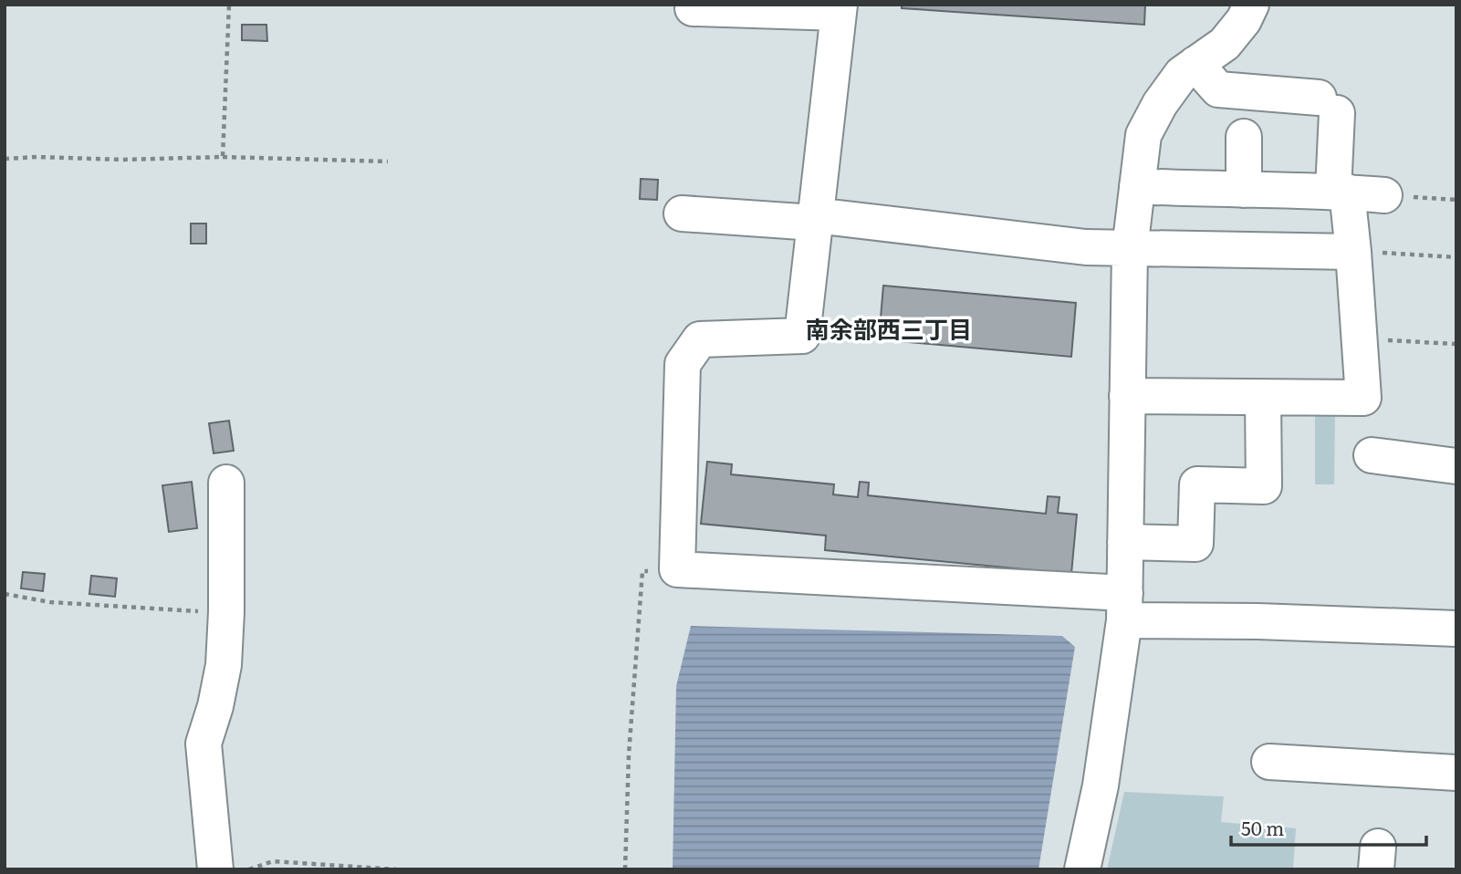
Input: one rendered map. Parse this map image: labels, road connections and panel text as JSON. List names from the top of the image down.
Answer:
{
  "districts": ["南余部西三丁目"],
  "scale_bar": "50 m"
}
